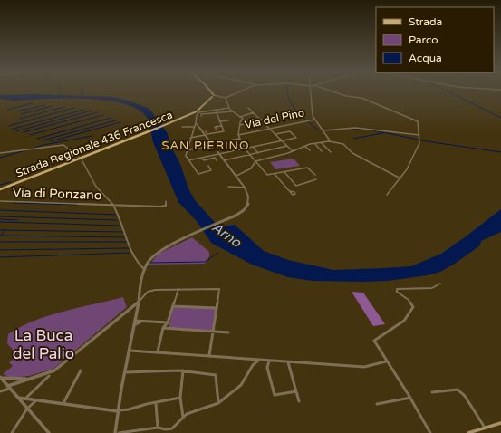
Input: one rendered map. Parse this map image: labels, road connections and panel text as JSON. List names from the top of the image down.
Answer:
{
  "streets": {
    "main road": ["Strada Regionale 436 Francesca"],
    "street": ["Via del Pino", "Via di Ponzano"]
  },
  "districts": ["SAN PIERINO"],
  "water": ["Arno"],
  "parks": ["La Buca del Palio"],
  "legend": ["Strada", "Parco", "Acqua"]
}
